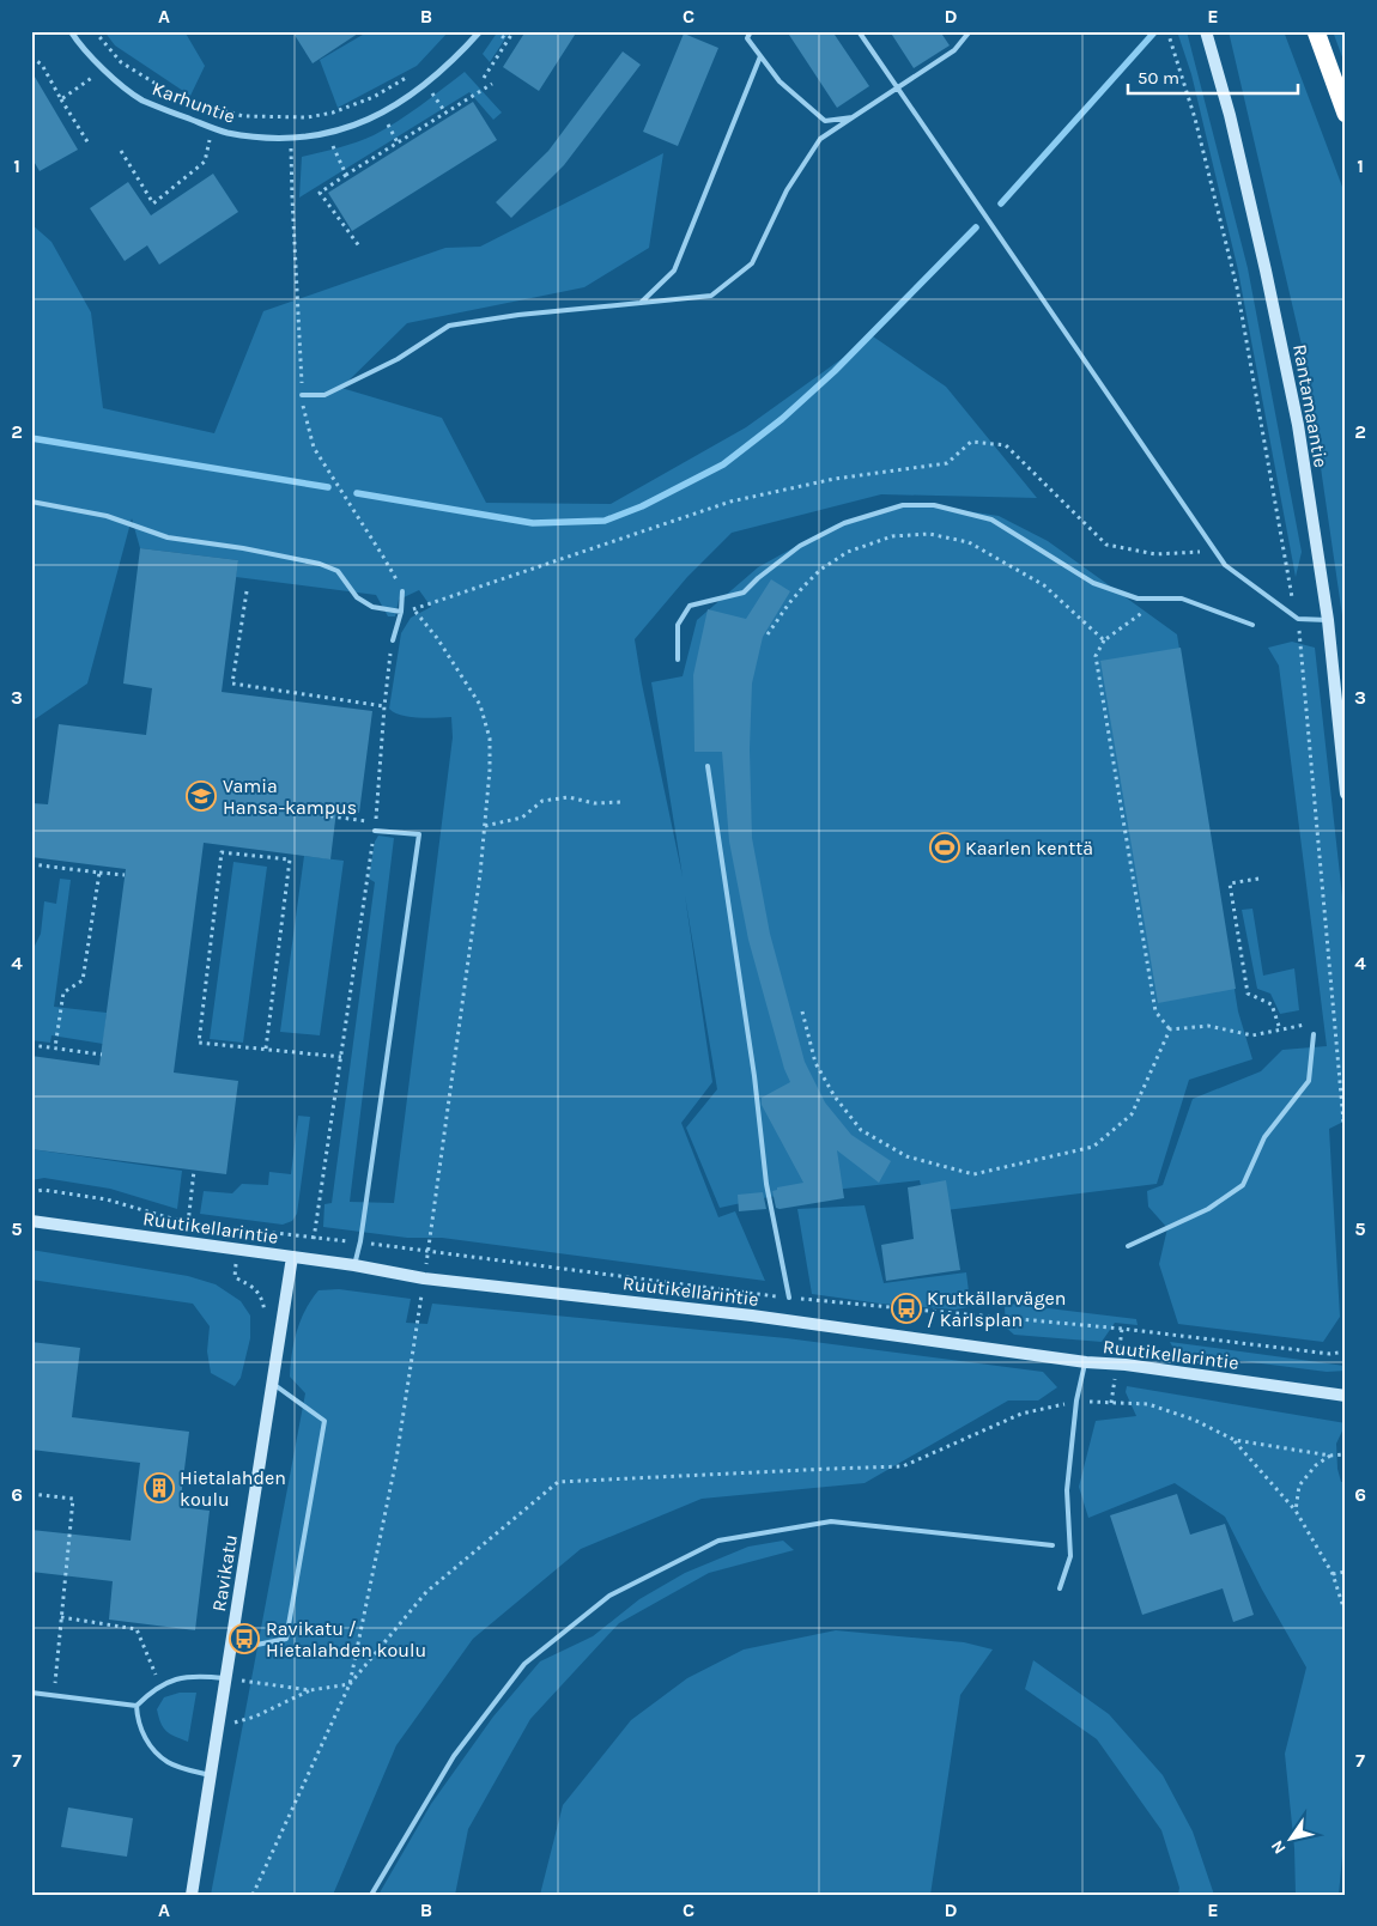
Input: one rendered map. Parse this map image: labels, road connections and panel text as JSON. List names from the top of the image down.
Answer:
{
  "streets": {
    "main road": ["Rantamaantie", "Ruutikellarintie", "Ravikatu"],
    "street": ["Karhuntie"]
  },
  "crossings": [
    ["Ruutikellarintie", "Ravikatu"]
  ],
  "places": {
    "school or university": ["Vamia Hansa-kampus"],
    "sports": ["Kaarlen kenttä"],
    "bus stop": ["Krutkällarvägen / Karlsplan", "Ravikatu / Hietalahden koulu"],
    "building": ["Hietalahden koulu"]
  },
  "scale_bar": "50 m",
  "north": "bottom left",
  "grid": {
    "columns": [
      "A",
      "B",
      "C",
      "D",
      "E"
    ],
    "rows": [
      "1",
      "2",
      "3",
      "4",
      "5",
      "6",
      "7"
    ]
  }
}
